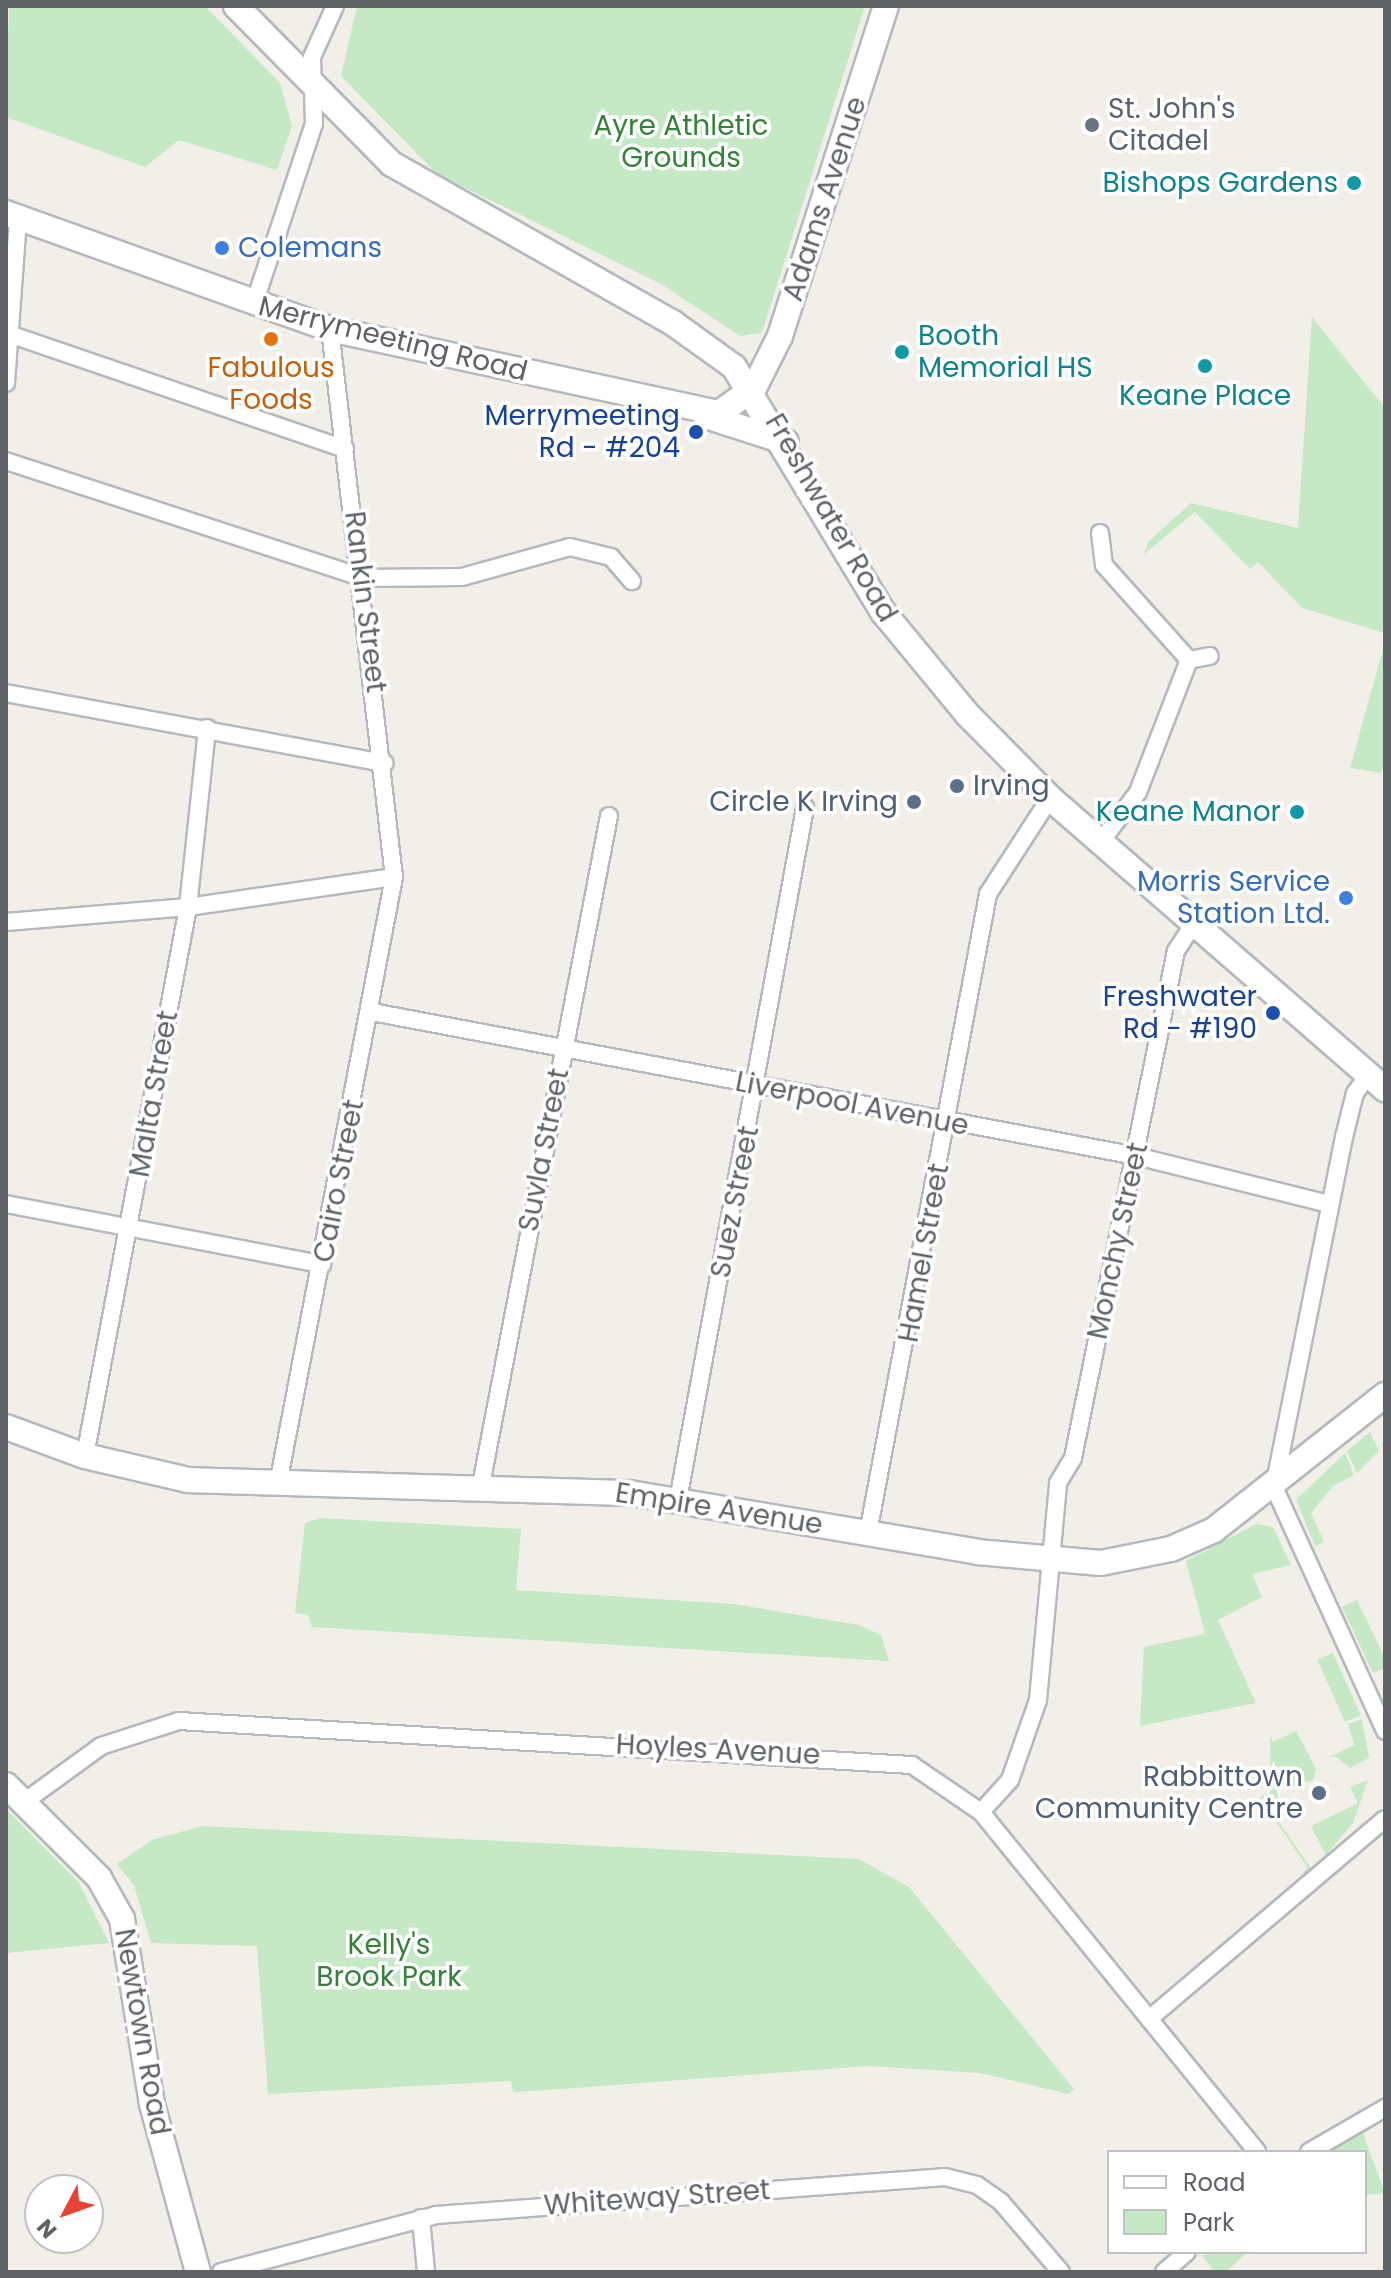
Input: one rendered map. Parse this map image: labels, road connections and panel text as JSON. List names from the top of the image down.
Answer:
{
  "streets": {
    "street": [
      "Adams Avenue",
      "Merrymeeting Road",
      "Freshwater Road",
      "Rankin Street",
      "Malta Street",
      "Liverpool Avenue",
      "Suvla Street",
      "Cairo Street",
      "Suez Street",
      "Monchy Street",
      "Hamel Street",
      "Empire Avenue",
      "Hoyles Avenue",
      "Newtown Road",
      "Whiteway Street"
    ]
  },
  "crossings": [
    ["Adams Avenue", "Merrymeeting Road"],
    ["Adams Avenue", "Freshwater Road"],
    ["Merrymeeting Road", "Freshwater Road"],
    ["Merrymeeting Road", "Rankin Street"],
    ["Freshwater Road", "Monchy Street"],
    ["Freshwater Road", "Hamel Street"],
    ["Rankin Street", "Cairo Street"],
    ["Malta Street", "Empire Avenue"],
    ["Liverpool Avenue", "Suvla Street"],
    ["Liverpool Avenue", "Cairo Street"],
    ["Liverpool Avenue", "Suez Street"],
    ["Liverpool Avenue", "Monchy Street"],
    ["Liverpool Avenue", "Hamel Street"],
    ["Suvla Street", "Empire Avenue"],
    ["Cairo Street", "Empire Avenue"],
    ["Suez Street", "Empire Avenue"],
    ["Monchy Street", "Empire Avenue"],
    ["Monchy Street", "Hoyles Avenue"],
    ["Hamel Street", "Empire Avenue"],
    ["Hoyles Avenue", "Newtown Road"]
  ],
  "parks": ["Ayre Athletic Grounds", "Kelly's Brook Park"],
  "places": [
    "St. John's Citadel",
    "Bishops Gardens",
    "Colemans",
    "Fabulous Foods",
    "Booth Memorial HS",
    "Keane Place",
    "Merrymeeting Rd - #204",
    "Irving",
    "Circle K Irving",
    "Keane Manor",
    "Morris Service Station Ltd.",
    "Freshwater Rd - #190",
    "Rabbittown Community Centre"
  ],
  "legend": ["Road", "Park"],
  "north": "bottom left"
}
